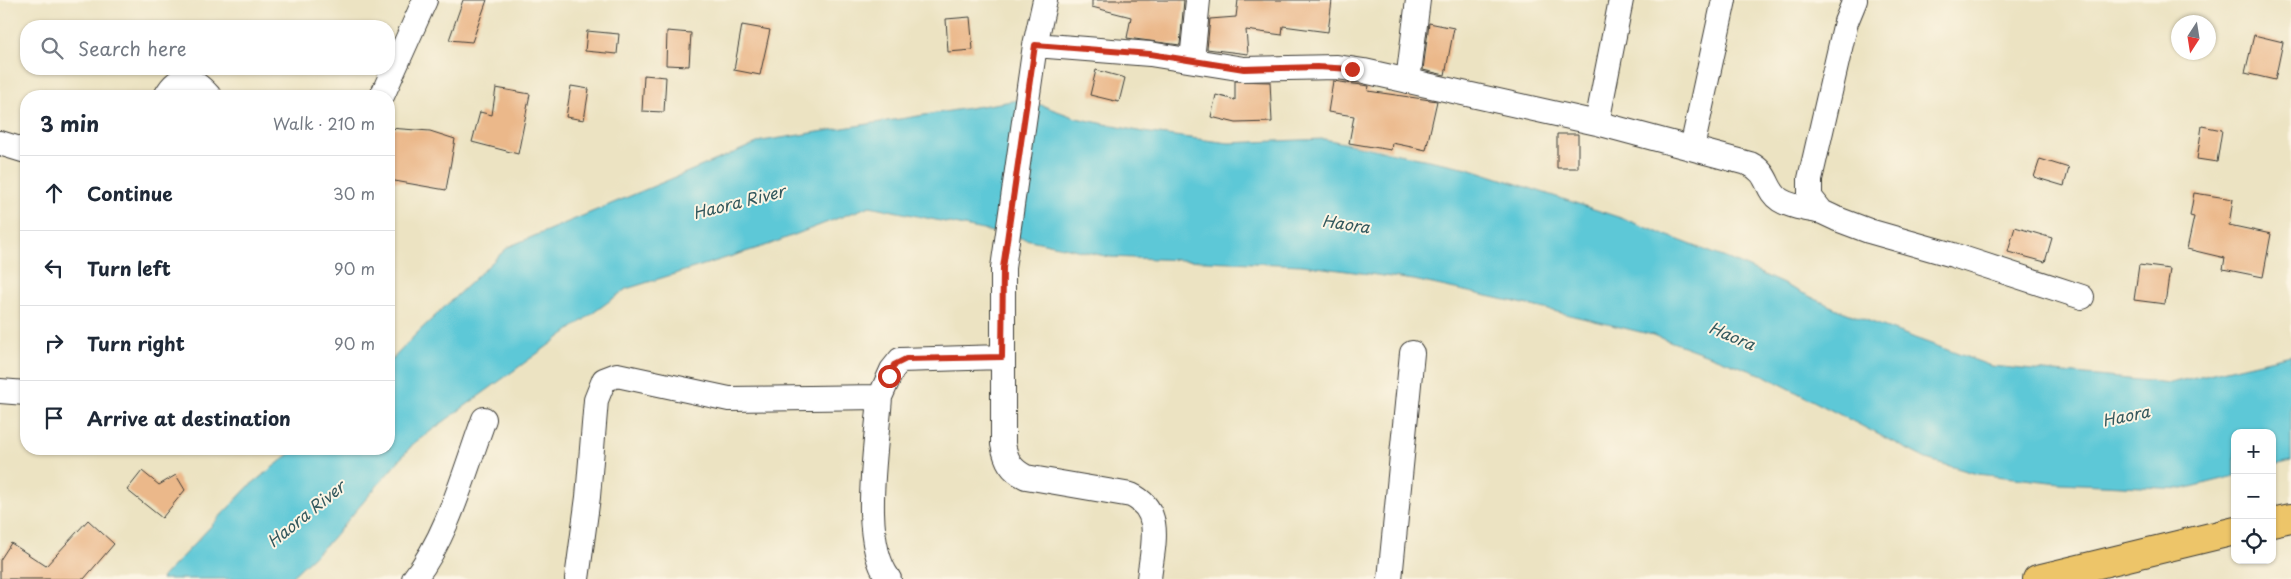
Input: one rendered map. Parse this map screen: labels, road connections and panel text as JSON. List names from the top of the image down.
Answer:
{
  "water": ["Haora River", "Haora"],
  "north": "bottom",
  "page": {
    "search": "Search here",
    "heading": ["3 min", "Walk · 210 m"],
    "list": [
      ["Continue", "30 m"],
      ["Turn left", "90 m"],
      ["Turn right", "90 m"],
      "Arrive at destination"
    ],
    "map_buttons": ["+", "−"]
  }
}
